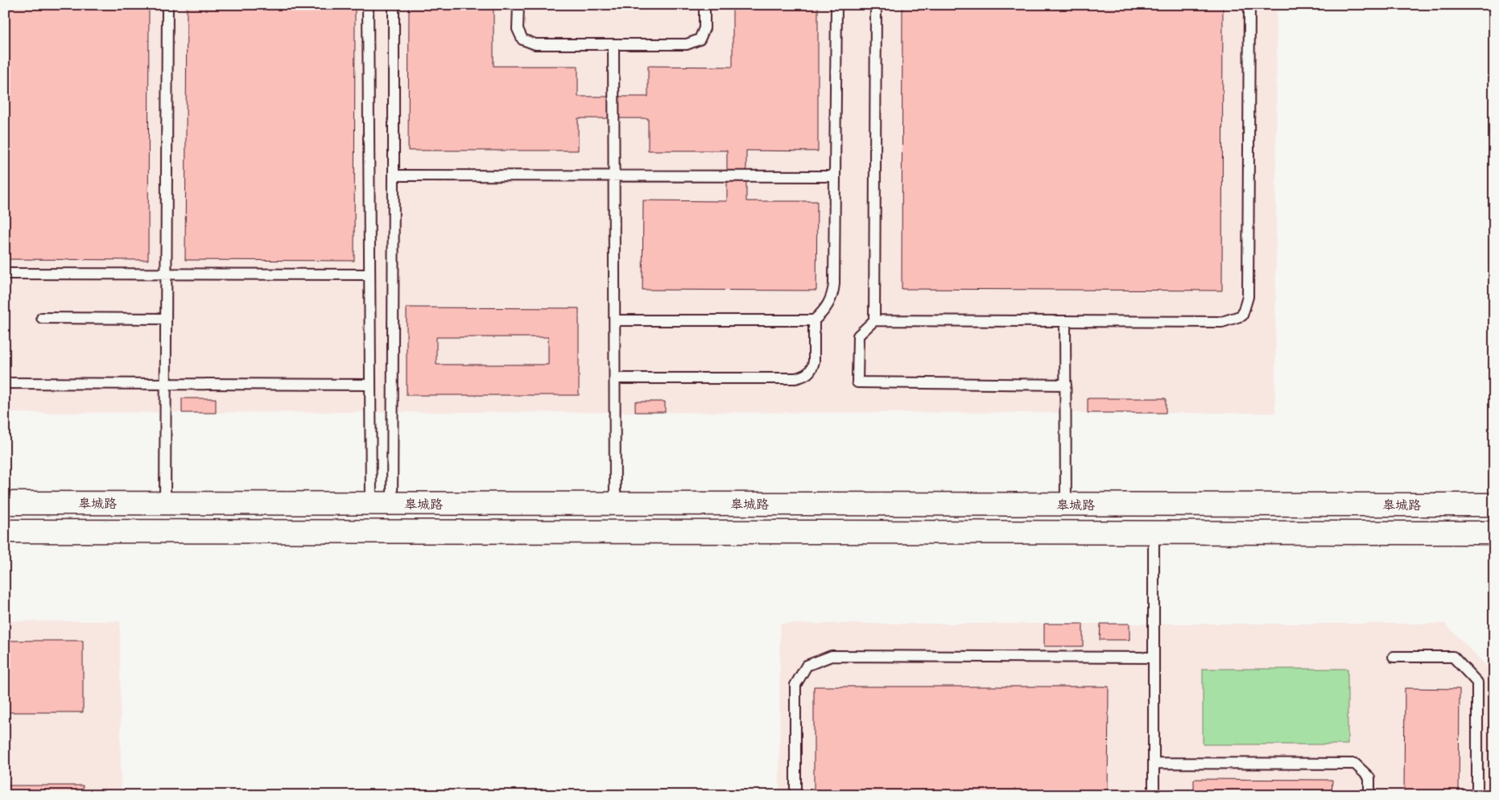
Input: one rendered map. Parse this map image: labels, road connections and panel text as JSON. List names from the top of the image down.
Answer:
{
  "streets": {
    "main road": ["皋城路"]
  }
}
